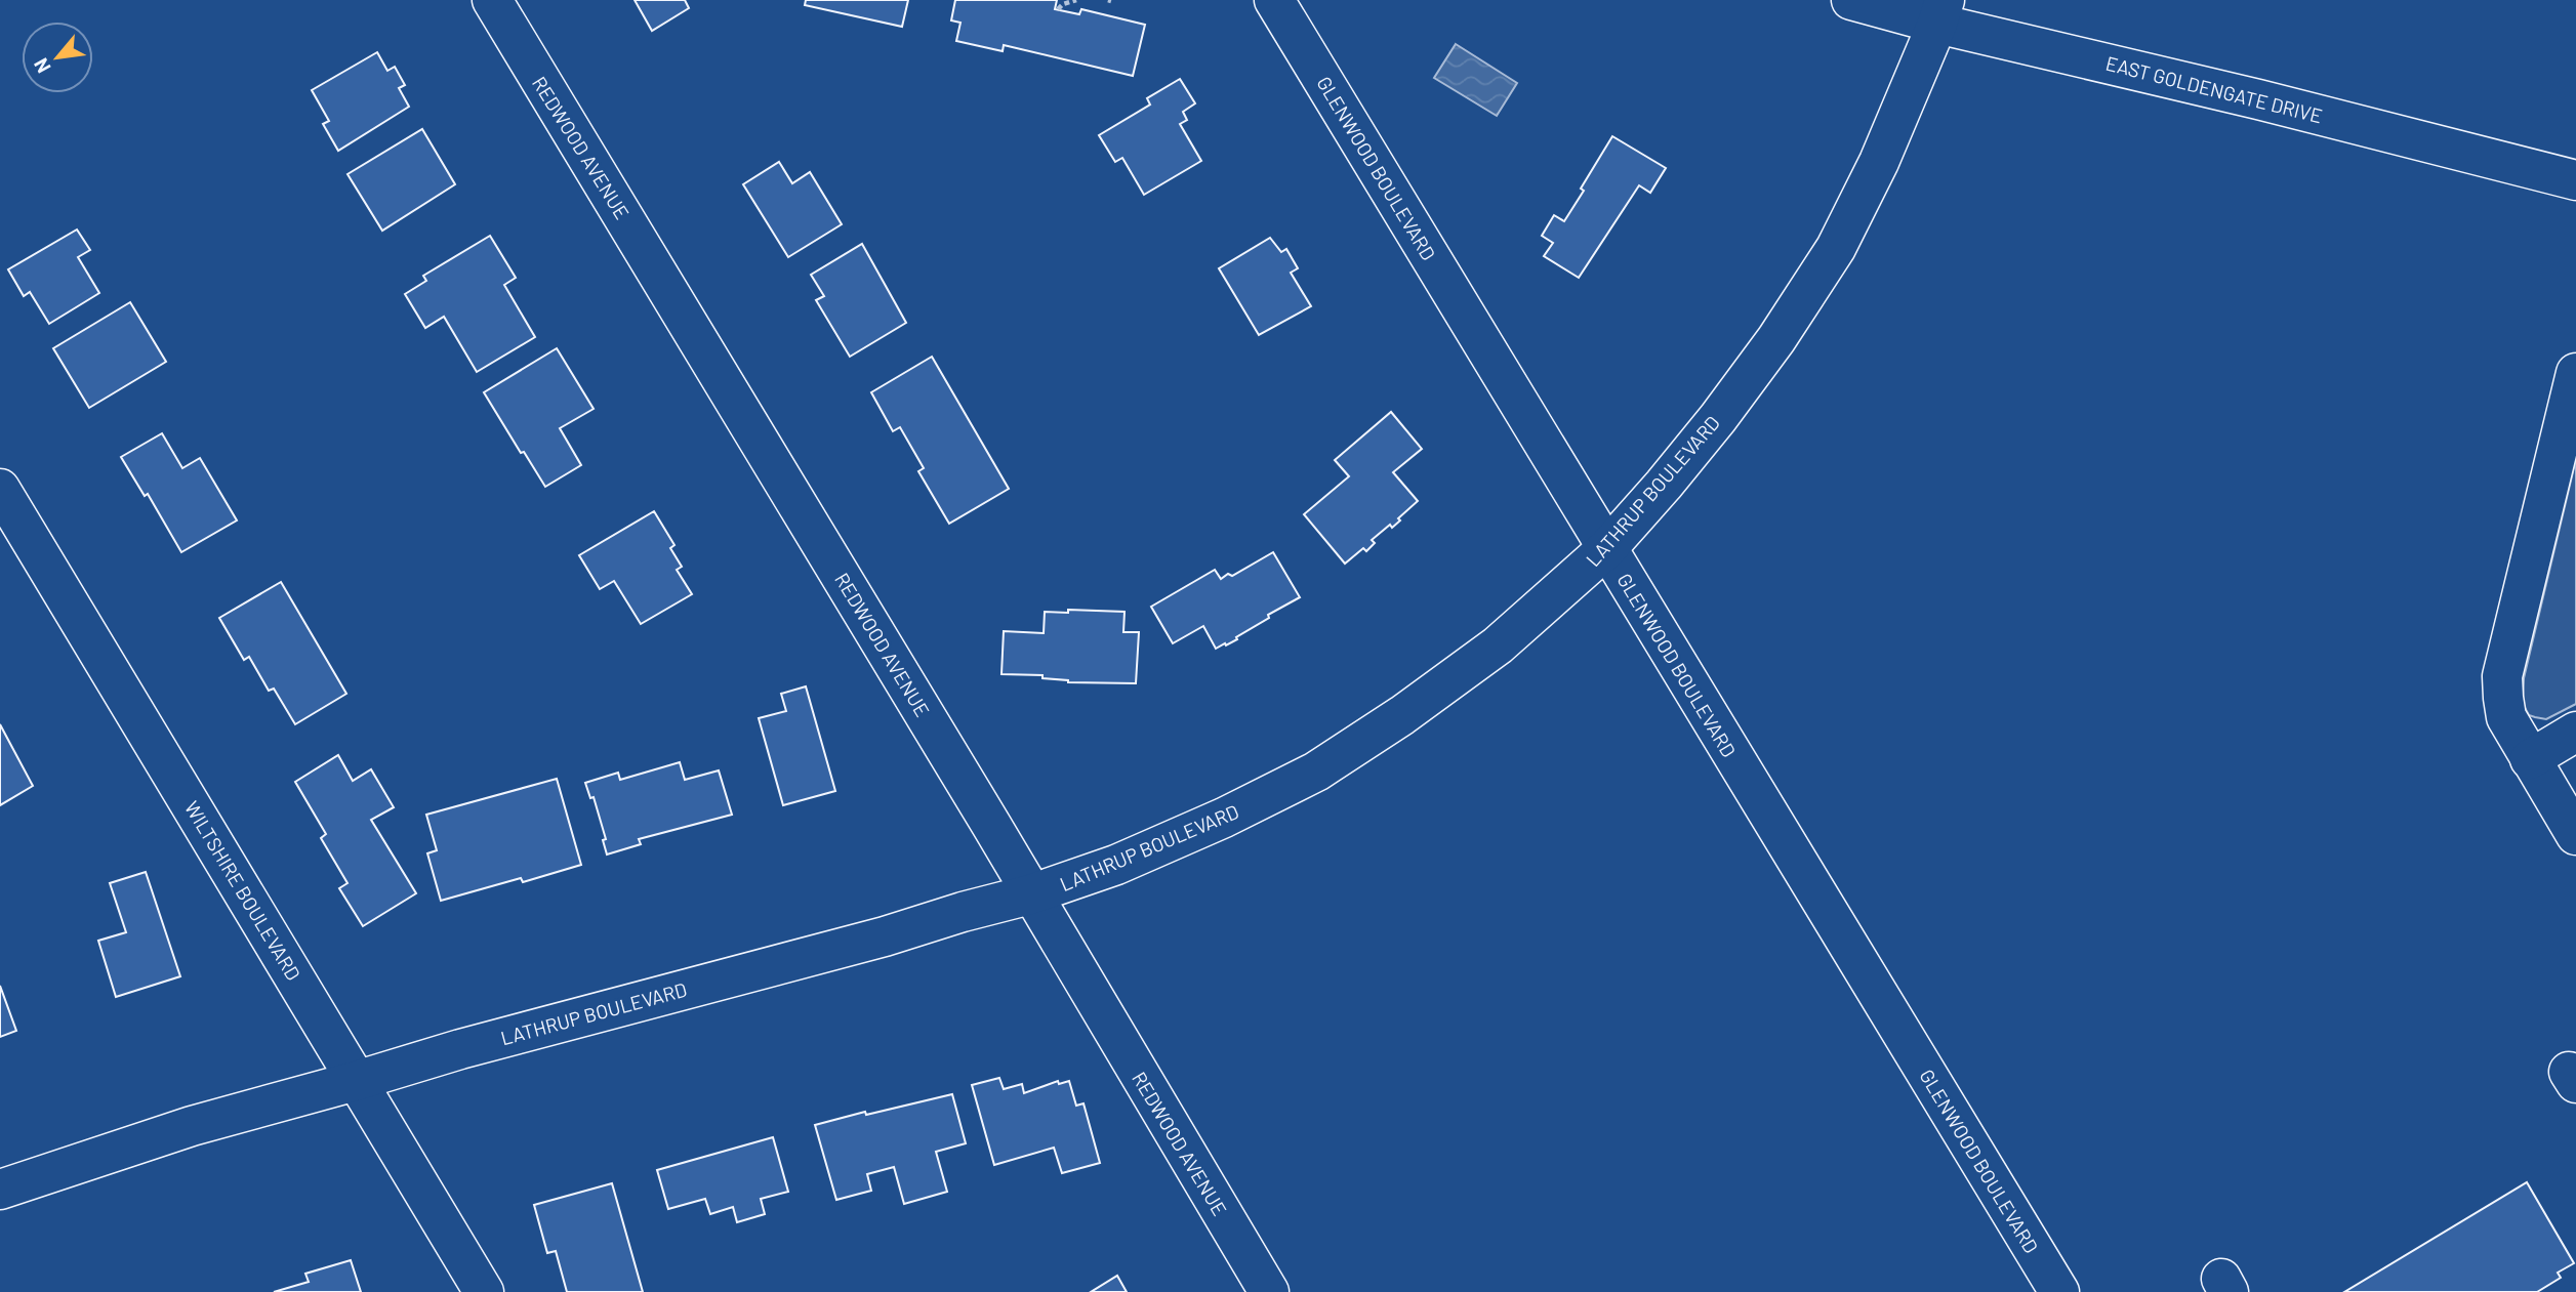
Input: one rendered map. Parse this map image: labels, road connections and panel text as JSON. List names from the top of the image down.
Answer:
{
  "streets": {
    "street": [
      "EAST GOLDENGATE DRIVE",
      "REDWOOD AVENUE",
      "GLENWOOD BOULEVARD",
      "LATHRUP BOULEVARD",
      "WILTSHIRE BOULEVARD"
    ]
  },
  "crossings": [
    ["EAST GOLDENGATE DRIVE", "LATHRUP BOULEVARD"],
    ["REDWOOD AVENUE", "LATHRUP BOULEVARD"],
    ["GLENWOOD BOULEVARD", "LATHRUP BOULEVARD"],
    ["LATHRUP BOULEVARD", "WILTSHIRE BOULEVARD"]
  ],
  "north": "bottom left"
}
